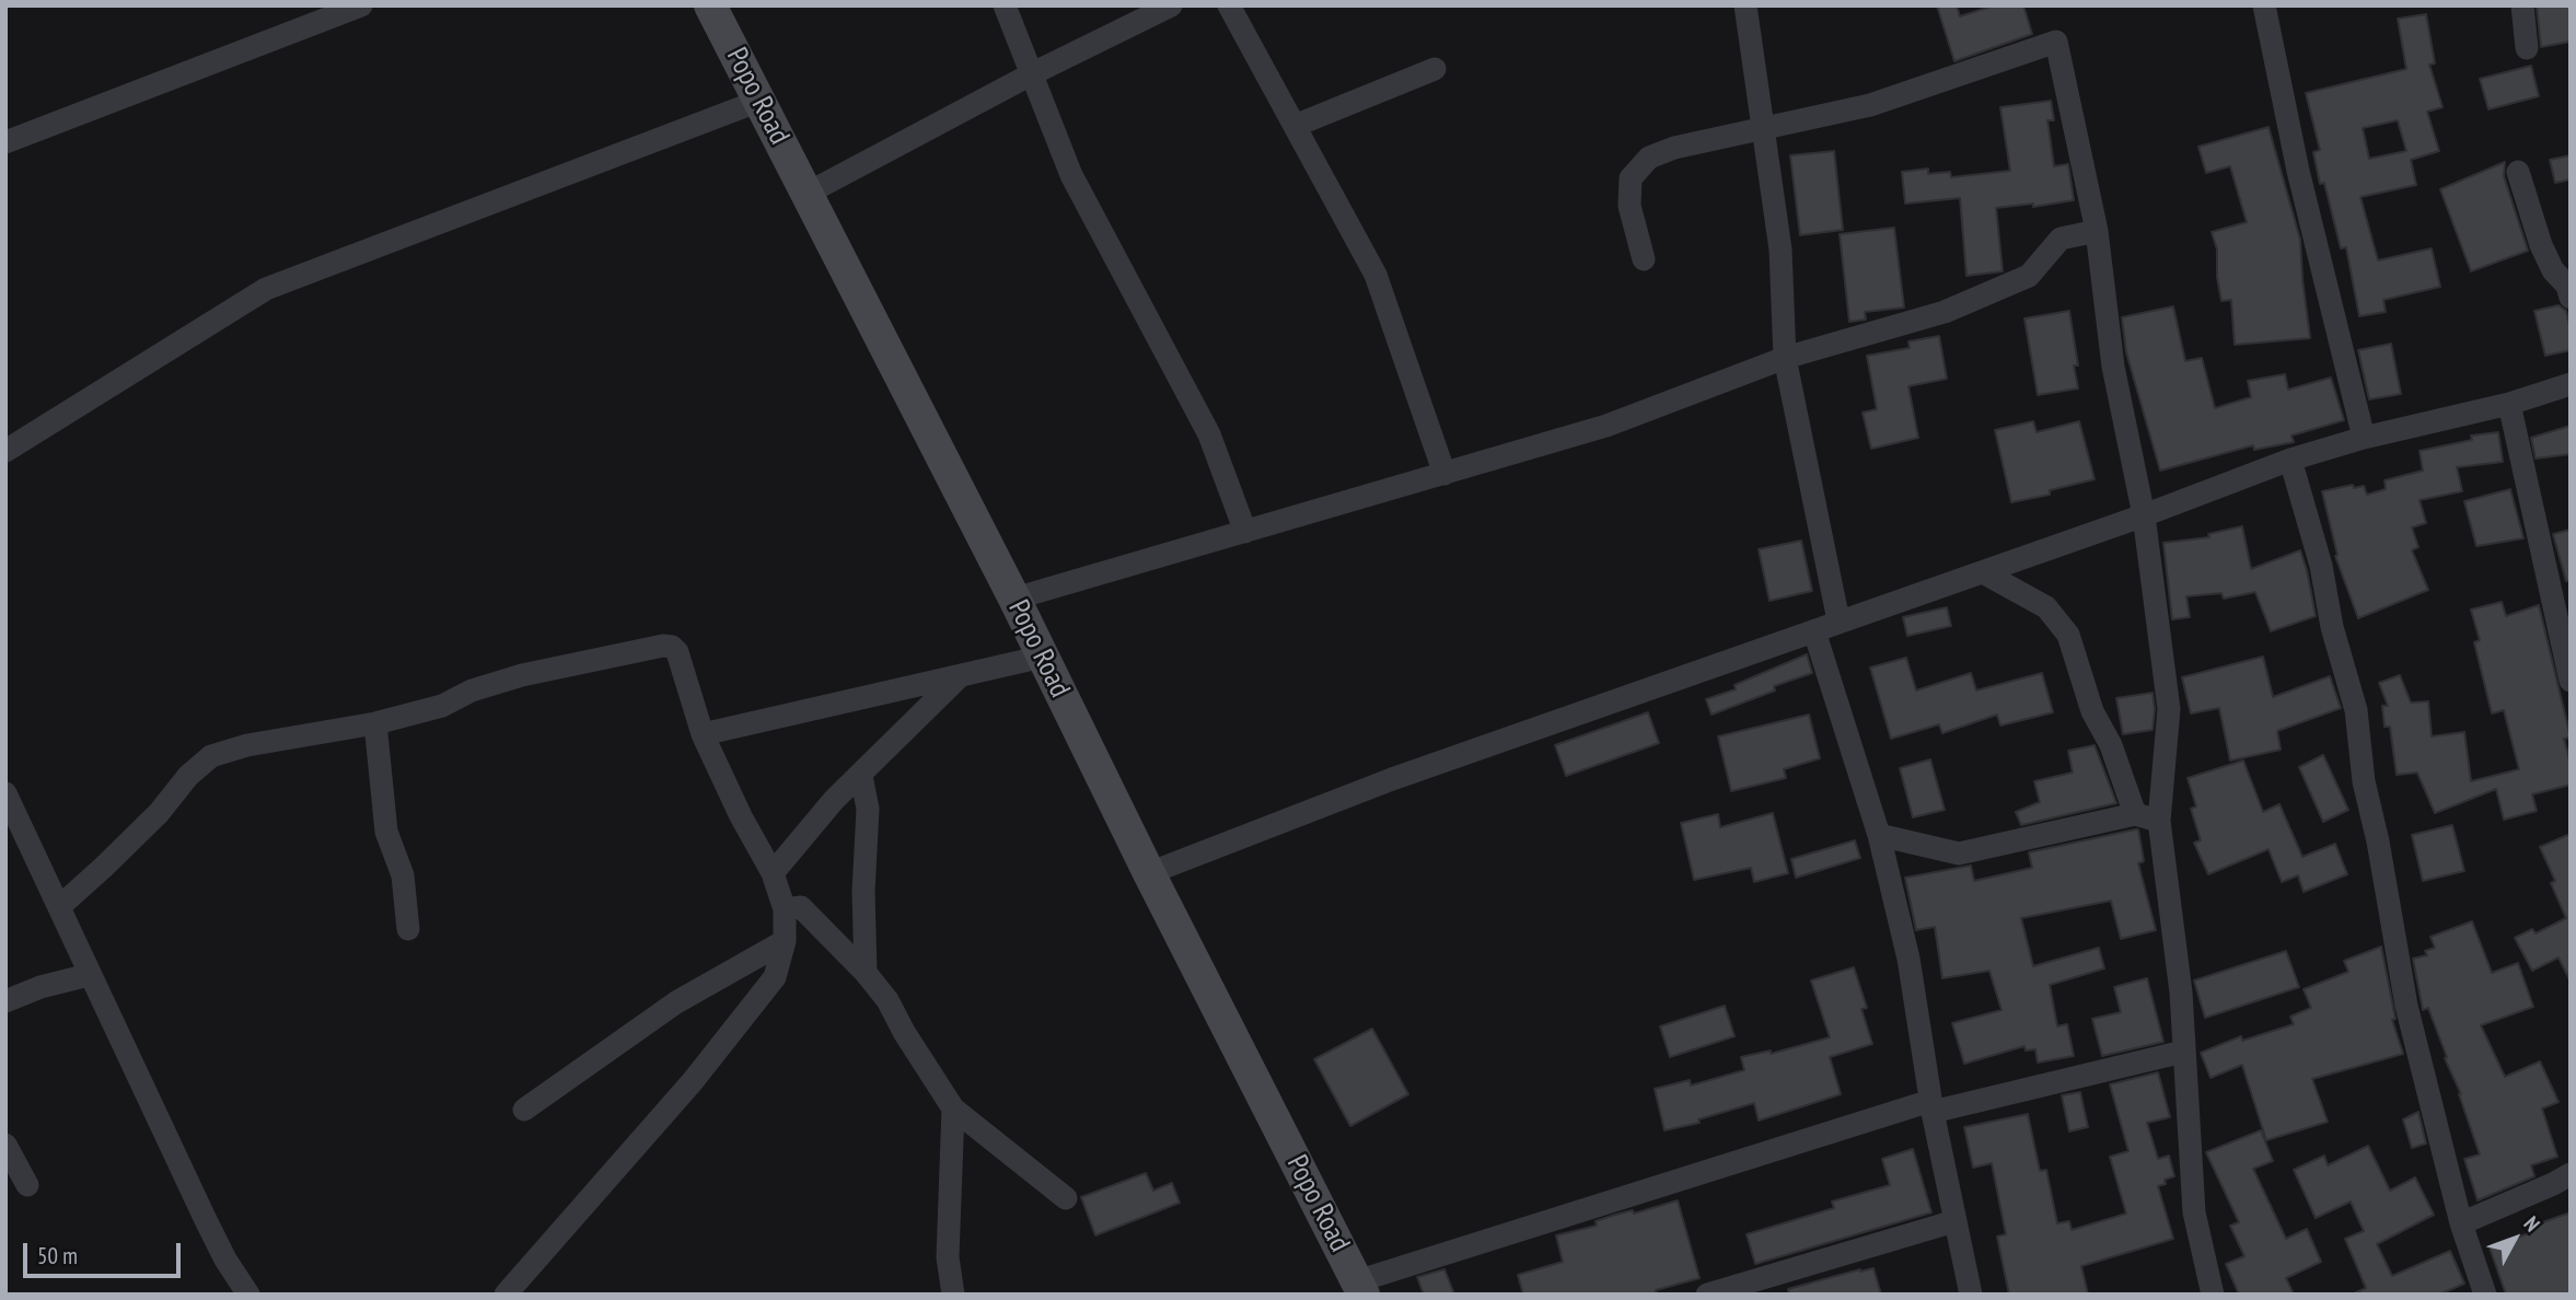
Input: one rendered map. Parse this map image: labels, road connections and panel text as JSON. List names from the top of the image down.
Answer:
{
  "streets": {
    "main road": ["Popo Road"]
  },
  "scale_bar": "50 m",
  "north": "top right"
}
